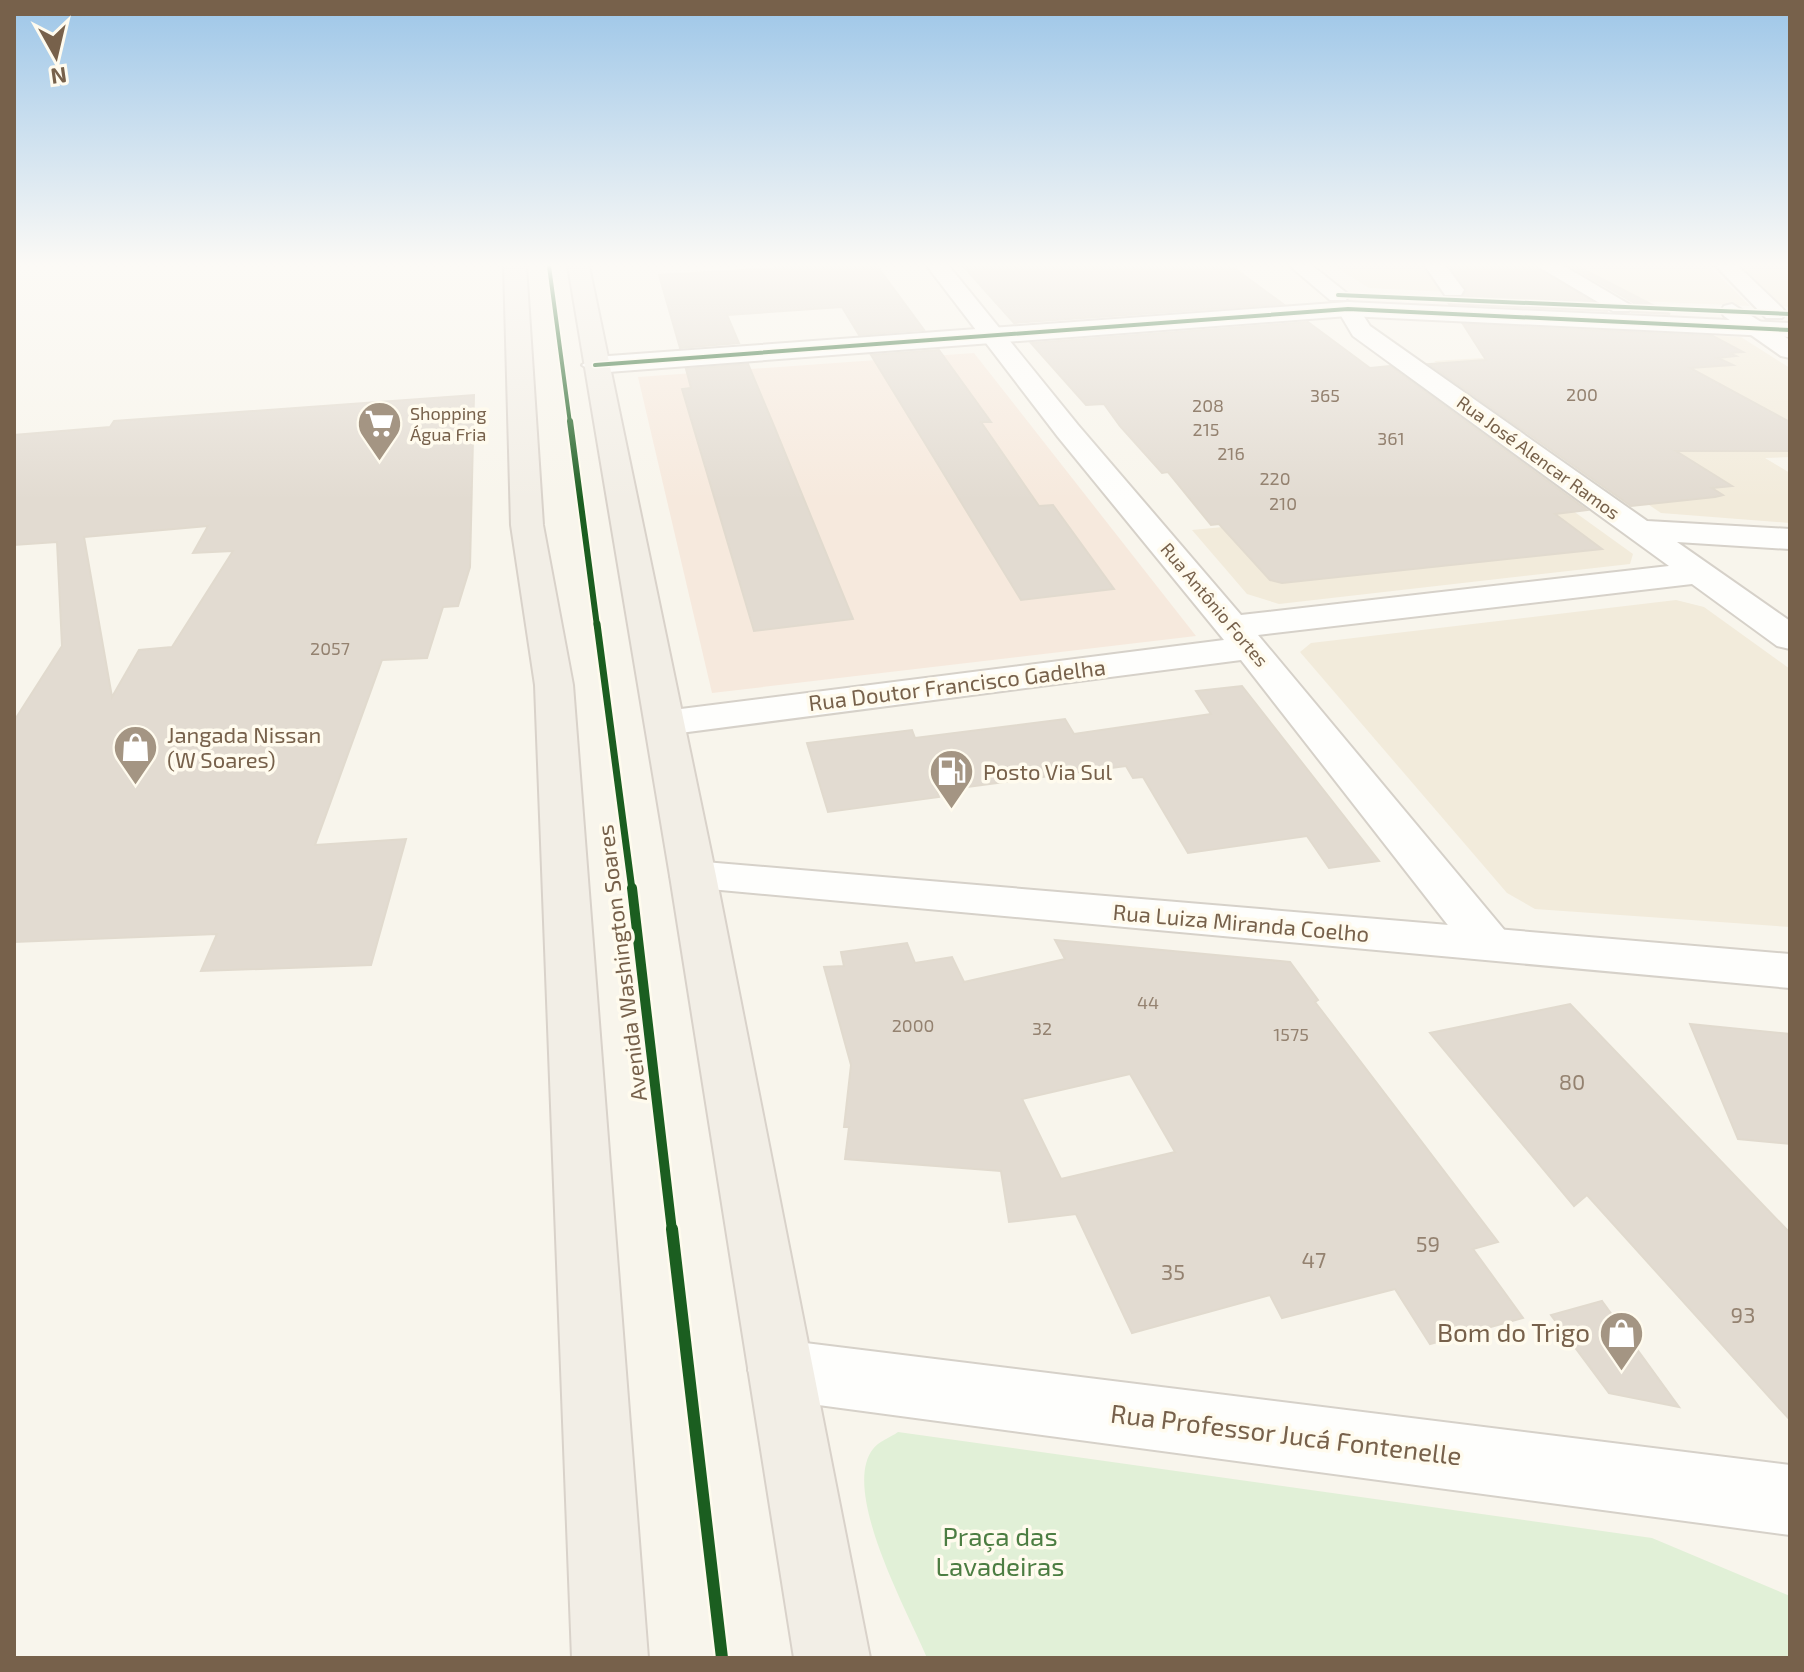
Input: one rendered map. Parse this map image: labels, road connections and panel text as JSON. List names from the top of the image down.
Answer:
{
  "streets": {
    "highway": ["Avenida Washington Soares"],
    "street": [
      "Rua José Alencar Ramos",
      "Rua Antônio Fortes",
      "Rua Doutor Francisco Gadelha",
      "Rua Luiza Miranda Coelho",
      "Rua Professor Jucá Fontenelle"
    ]
  },
  "crossings": [
    ["Rua José Alencar Ramos", "Rua Doutor Francisco Gadelha"],
    ["Rua Antônio Fortes", "Rua Doutor Francisco Gadelha"],
    ["Rua Antônio Fortes", "Rua Luiza Miranda Coelho"]
  ],
  "parks": ["Praça das Lavadeiras"],
  "places": {
    "supermarket": ["Shopping Água Fria"],
    "shop": ["Jangada Nissan (W Soares)", "Bom do Trigo"],
    "fuel station": ["Posto Via Sul"]
  },
  "house_numbers": [
    "200",
    "365",
    "208",
    "215",
    "361",
    "216",
    "220",
    "210",
    "2057",
    "44",
    "2000",
    "32",
    "1575",
    "80",
    "59",
    "47",
    "35",
    "93"
  ],
  "north": "bottom"
}
